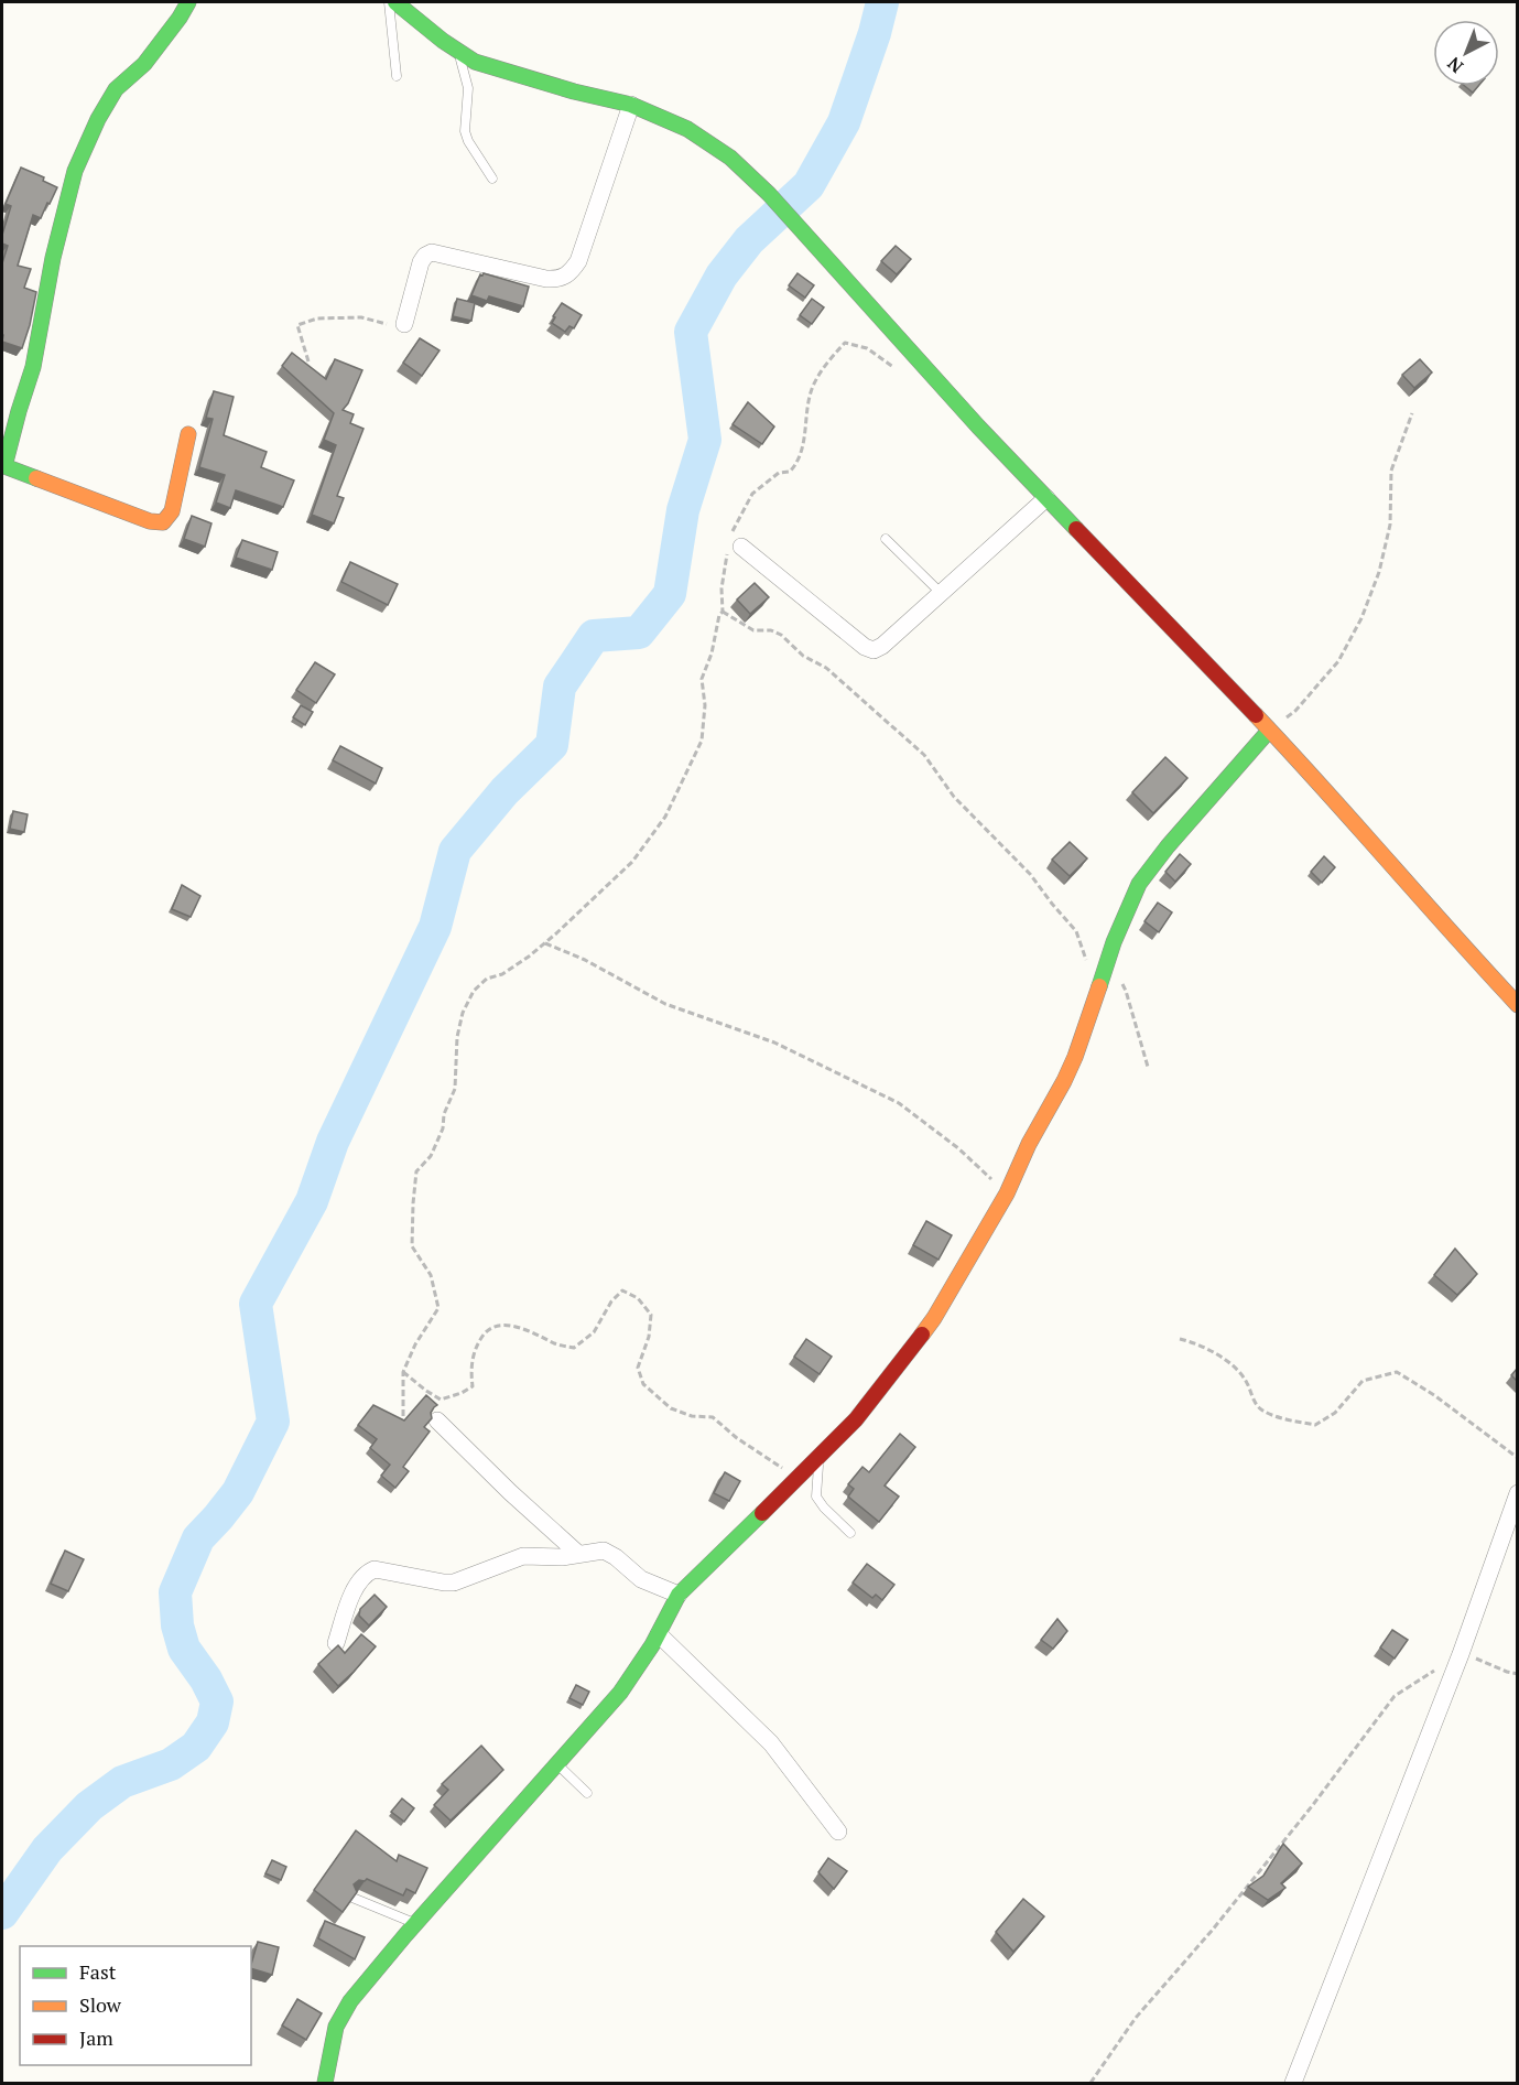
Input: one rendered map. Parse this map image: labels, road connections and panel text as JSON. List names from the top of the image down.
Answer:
{
  "legend": ["Fast", "Slow", "Jam"],
  "north": "bottom left"
}
